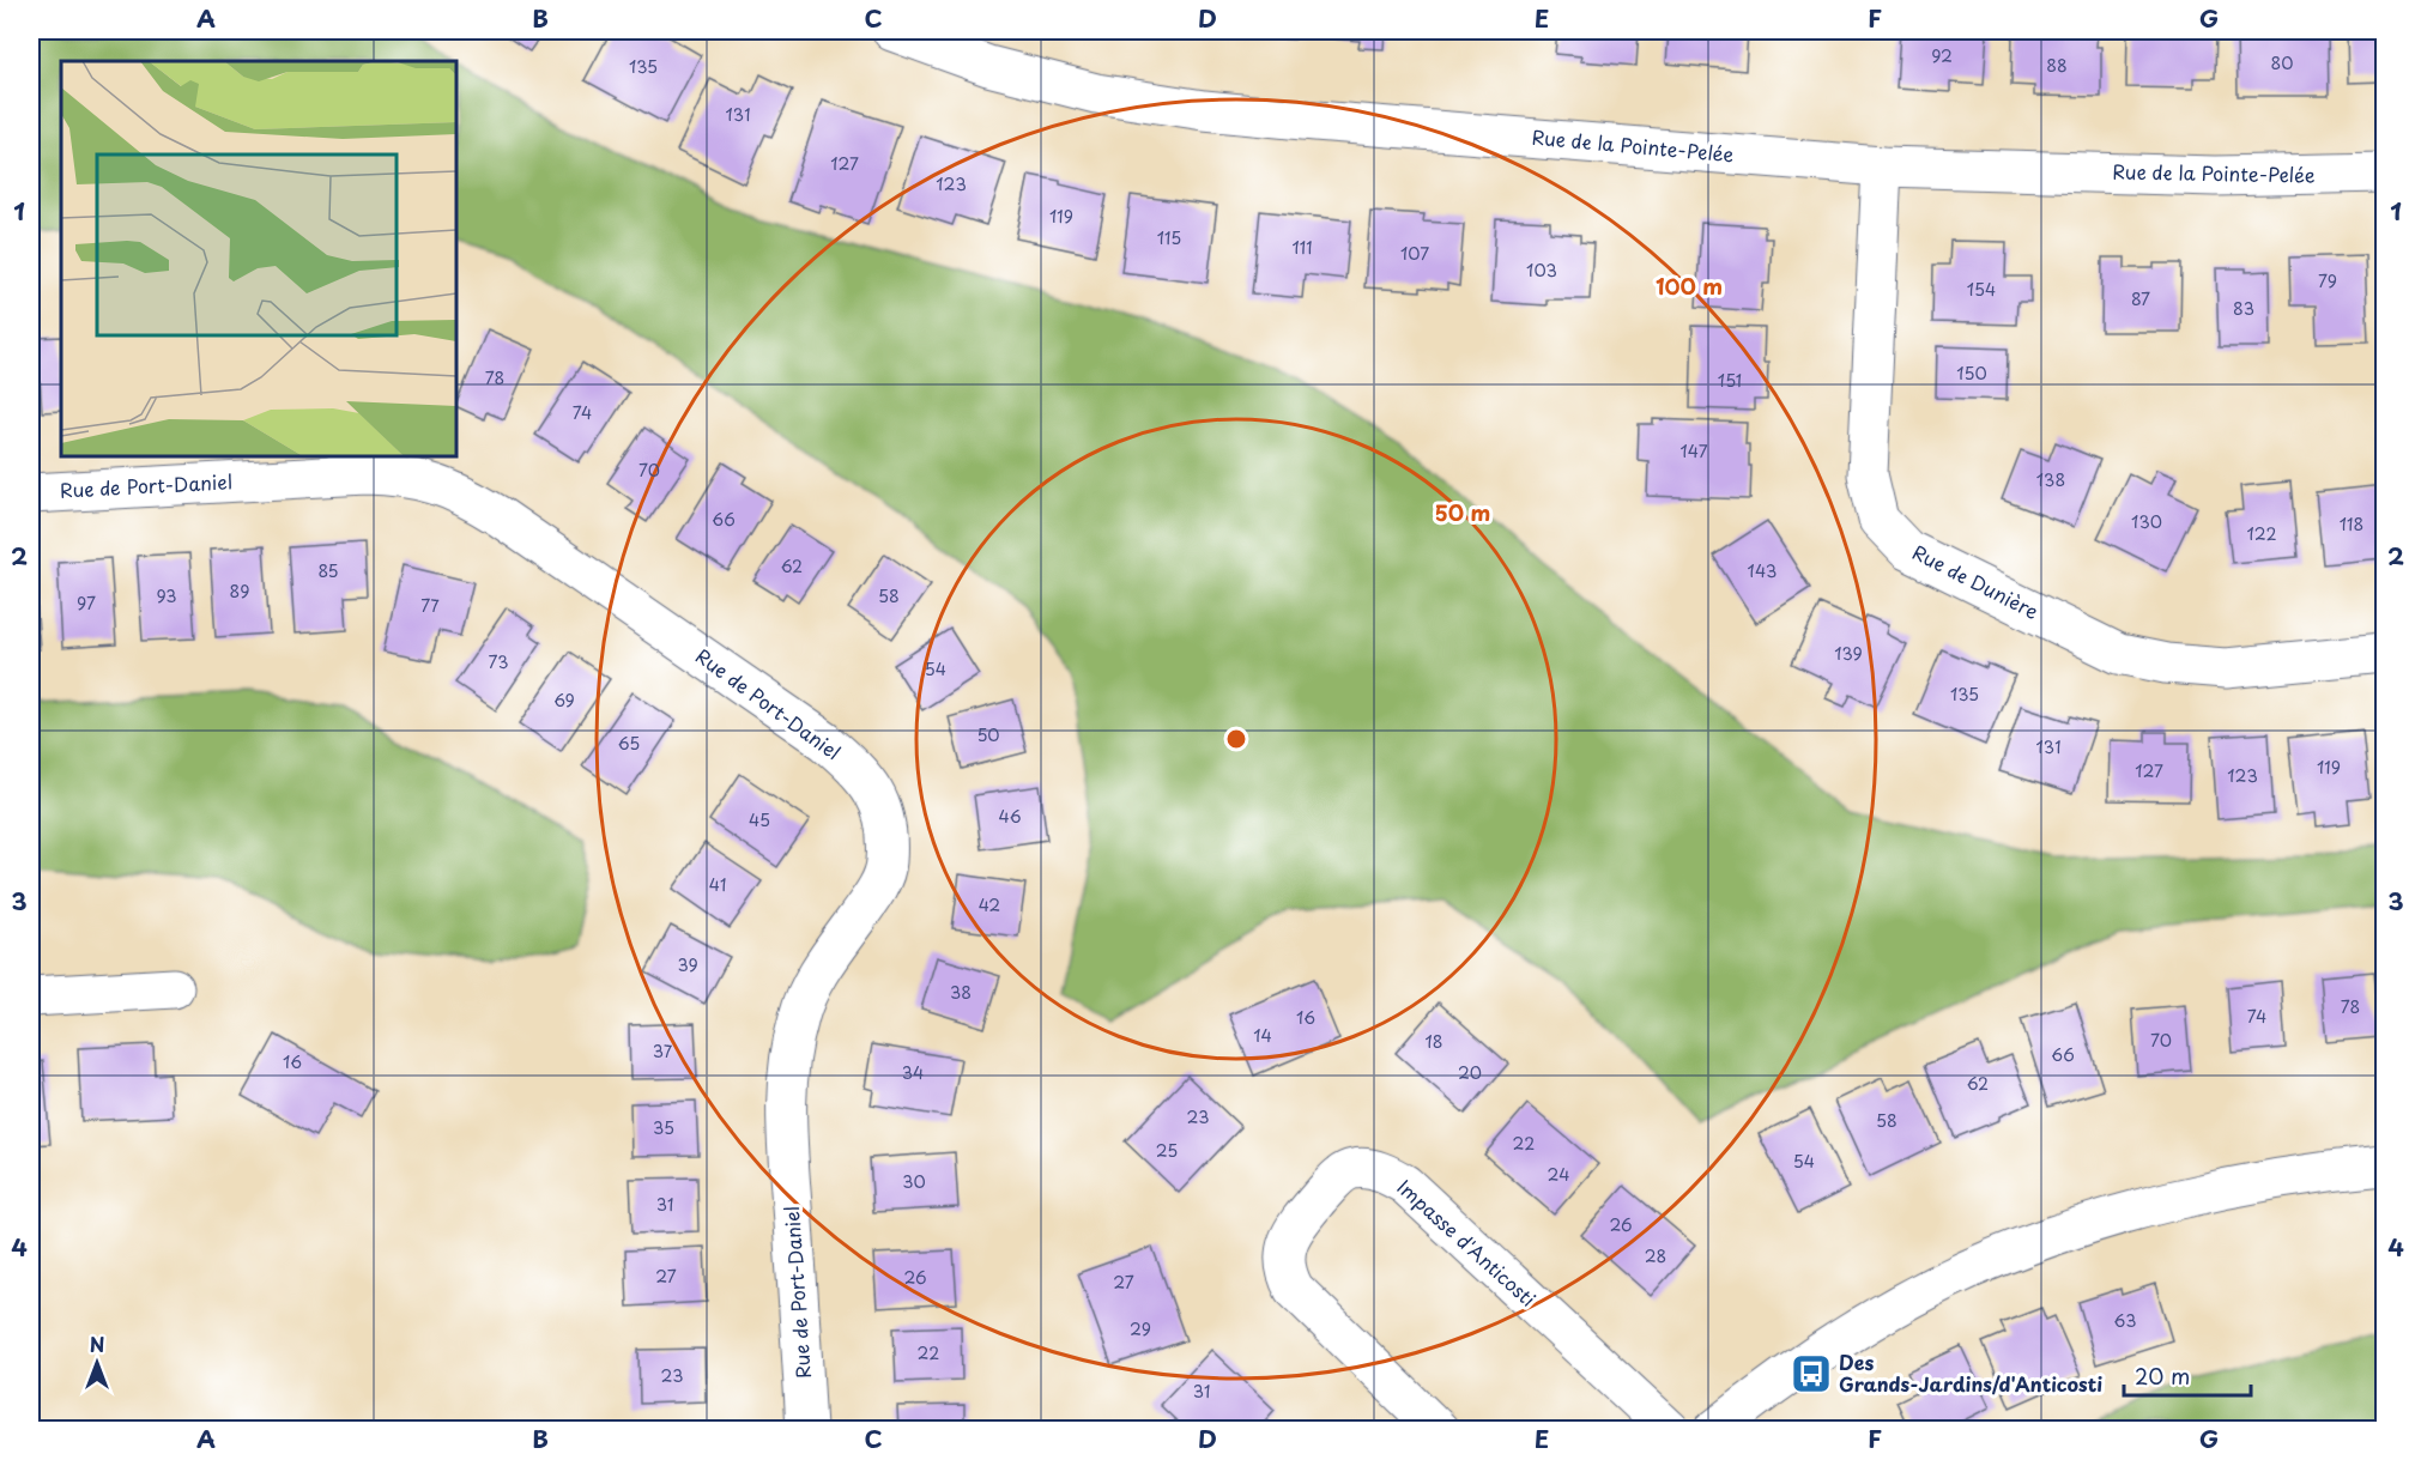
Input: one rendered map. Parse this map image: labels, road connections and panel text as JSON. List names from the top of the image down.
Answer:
{
  "streets": {
    "street": [
      "Rue de la Pointe-Pelée",
      "Rue de Port-Daniel",
      "Rue de Dunière",
      "Impasse d'Anticosti"
    ]
  },
  "crossings": [
    ["Rue de la Pointe-Pelée", "Rue de Dunière"]
  ],
  "places": {
    "bus stop": ["Des Grands-Jardins/d'Anticosti"]
  },
  "house_numbers": [
    "92",
    "80",
    "88",
    "135",
    "131",
    "127",
    "123",
    "119",
    "115",
    "111",
    "107",
    "103",
    "79",
    "154",
    "87",
    "83",
    "150",
    "78",
    "151",
    "74",
    "147",
    "70",
    "138",
    "66",
    "130",
    "118",
    "122",
    "62",
    "85",
    "143",
    "89",
    "93",
    "58",
    "97",
    "77",
    "139",
    "73",
    "54",
    "135",
    "69",
    "50",
    "65",
    "131",
    "119",
    "127",
    "123",
    "46",
    "45",
    "41",
    "42",
    "39",
    "38",
    "78",
    "74",
    "16",
    "14",
    "70",
    "18",
    "37",
    "66",
    "16",
    "34",
    "20",
    "62",
    "23",
    "58",
    "35",
    "22",
    "25",
    "54",
    "24",
    "30",
    "31",
    "26",
    "28",
    "27",
    "26",
    "27",
    "63",
    "29",
    "22",
    "23",
    "31"
  ],
  "scale_bar": "20 m",
  "north": "top",
  "grid": {
    "columns": [
      "A",
      "B",
      "C",
      "D",
      "E",
      "F",
      "G"
    ],
    "rows": [
      "1",
      "2",
      "3",
      "4"
    ]
  },
  "rings": ["100 m", "50 m"]
}
